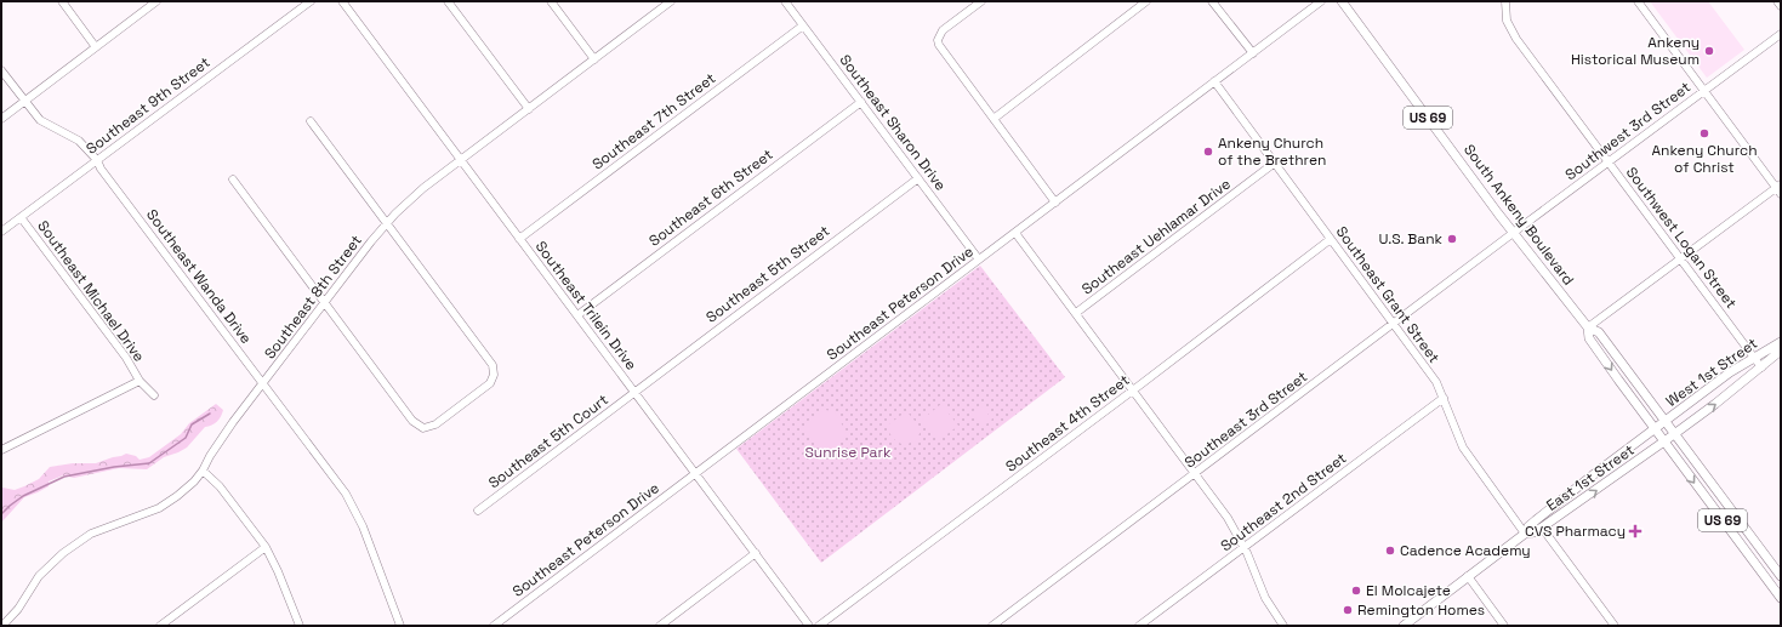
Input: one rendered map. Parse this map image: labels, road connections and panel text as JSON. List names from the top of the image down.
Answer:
{
  "streets": {
    "main road": [
      "US 69",
      "South Ankeny Boulevard",
      "West 1st Street",
      "East 1st Street"
    ],
    "street": [
      "Southeast 9th Street",
      "Southeast 7th Street",
      "Southeast Sharon Drive",
      "Southwest 3rd Street",
      "Southeast 6th Street",
      "Southeast Uehlamar Drive",
      "Southwest Logan Street",
      "Southeast 5th Street",
      "Southeast Wanda Drive",
      "Southeast Michael Drive",
      "Southeast Grant Street",
      "Southeast 8th Street",
      "Southeast Peterson Drive",
      "Southeast Trilein Drive",
      "Southeast 3rd Street",
      "Southeast 4th Street",
      "Southeast 5th Court",
      "Southeast 2nd Street"
    ]
  },
  "crossings": [
    ["Southeast 9th Street", "Southeast Wanda Drive"],
    ["Southeast 9th Street", "Southeast Michael Drive"],
    ["US 69", "South Ankeny Boulevard"],
    ["US 69", "West 1st Street"],
    ["US 69", "East 1st Street"],
    ["Southeast 7th Street", "Southeast Sharon Drive"],
    ["Southeast 7th Street", "Southeast Trilein Drive"],
    ["Southeast Sharon Drive", "Southeast 6th Street"],
    ["Southeast Sharon Drive", "Southeast 5th Street"],
    ["Southeast Sharon Drive", "Southeast Peterson Drive"],
    ["Southwest 3rd Street", "South Ankeny Boulevard"],
    ["Southwest 3rd Street", "Southwest Logan Street"],
    ["Southwest 3rd Street", "Southeast 3rd Street"],
    ["Southeast 6th Street", "Southeast Trilein Drive"],
    ["South Ankeny Boulevard", "West 1st Street"],
    ["South Ankeny Boulevard", "Southeast 3rd Street"],
    ["South Ankeny Boulevard", "East 1st Street"],
    ["Southeast Uehlamar Drive", "Southeast Grant Street"],
    ["Southwest Logan Street", "West 1st Street"],
    ["Southeast 5th Street", "Southeast Trilein Drive"],
    ["Southeast 5th Street", "Southeast 5th Court"],
    ["Southeast Wanda Drive", "Southeast 8th Street"],
    ["Southeast Grant Street", "Southeast Peterson Drive"],
    ["Southeast Grant Street", "Southeast 3rd Street"],
    ["Southeast Grant Street", "Southeast 4th Street"],
    ["Southeast Grant Street", "East 1st Street"],
    ["Southeast Grant Street", "Southeast 2nd Street"],
    ["Southeast 8th Street", "Southeast Trilein Drive"],
    ["Southeast Peterson Drive", "Southeast Trilein Drive"],
    ["Southeast Trilein Drive", "Southeast 5th Court"],
    ["West 1st Street", "East 1st Street"]
  ],
  "parks": ["Sunrise Park"],
  "places": {
    "other": [
      "Ankeny Historical Museum",
      "Ankeny Church of Christ",
      "Ankeny Church of the Brethren",
      "U.S. Bank",
      "Cadence Academy",
      "El Molcajete",
      "Remington Homes"
    ],
    "health": ["CVS Pharmacy"]
  }
}
